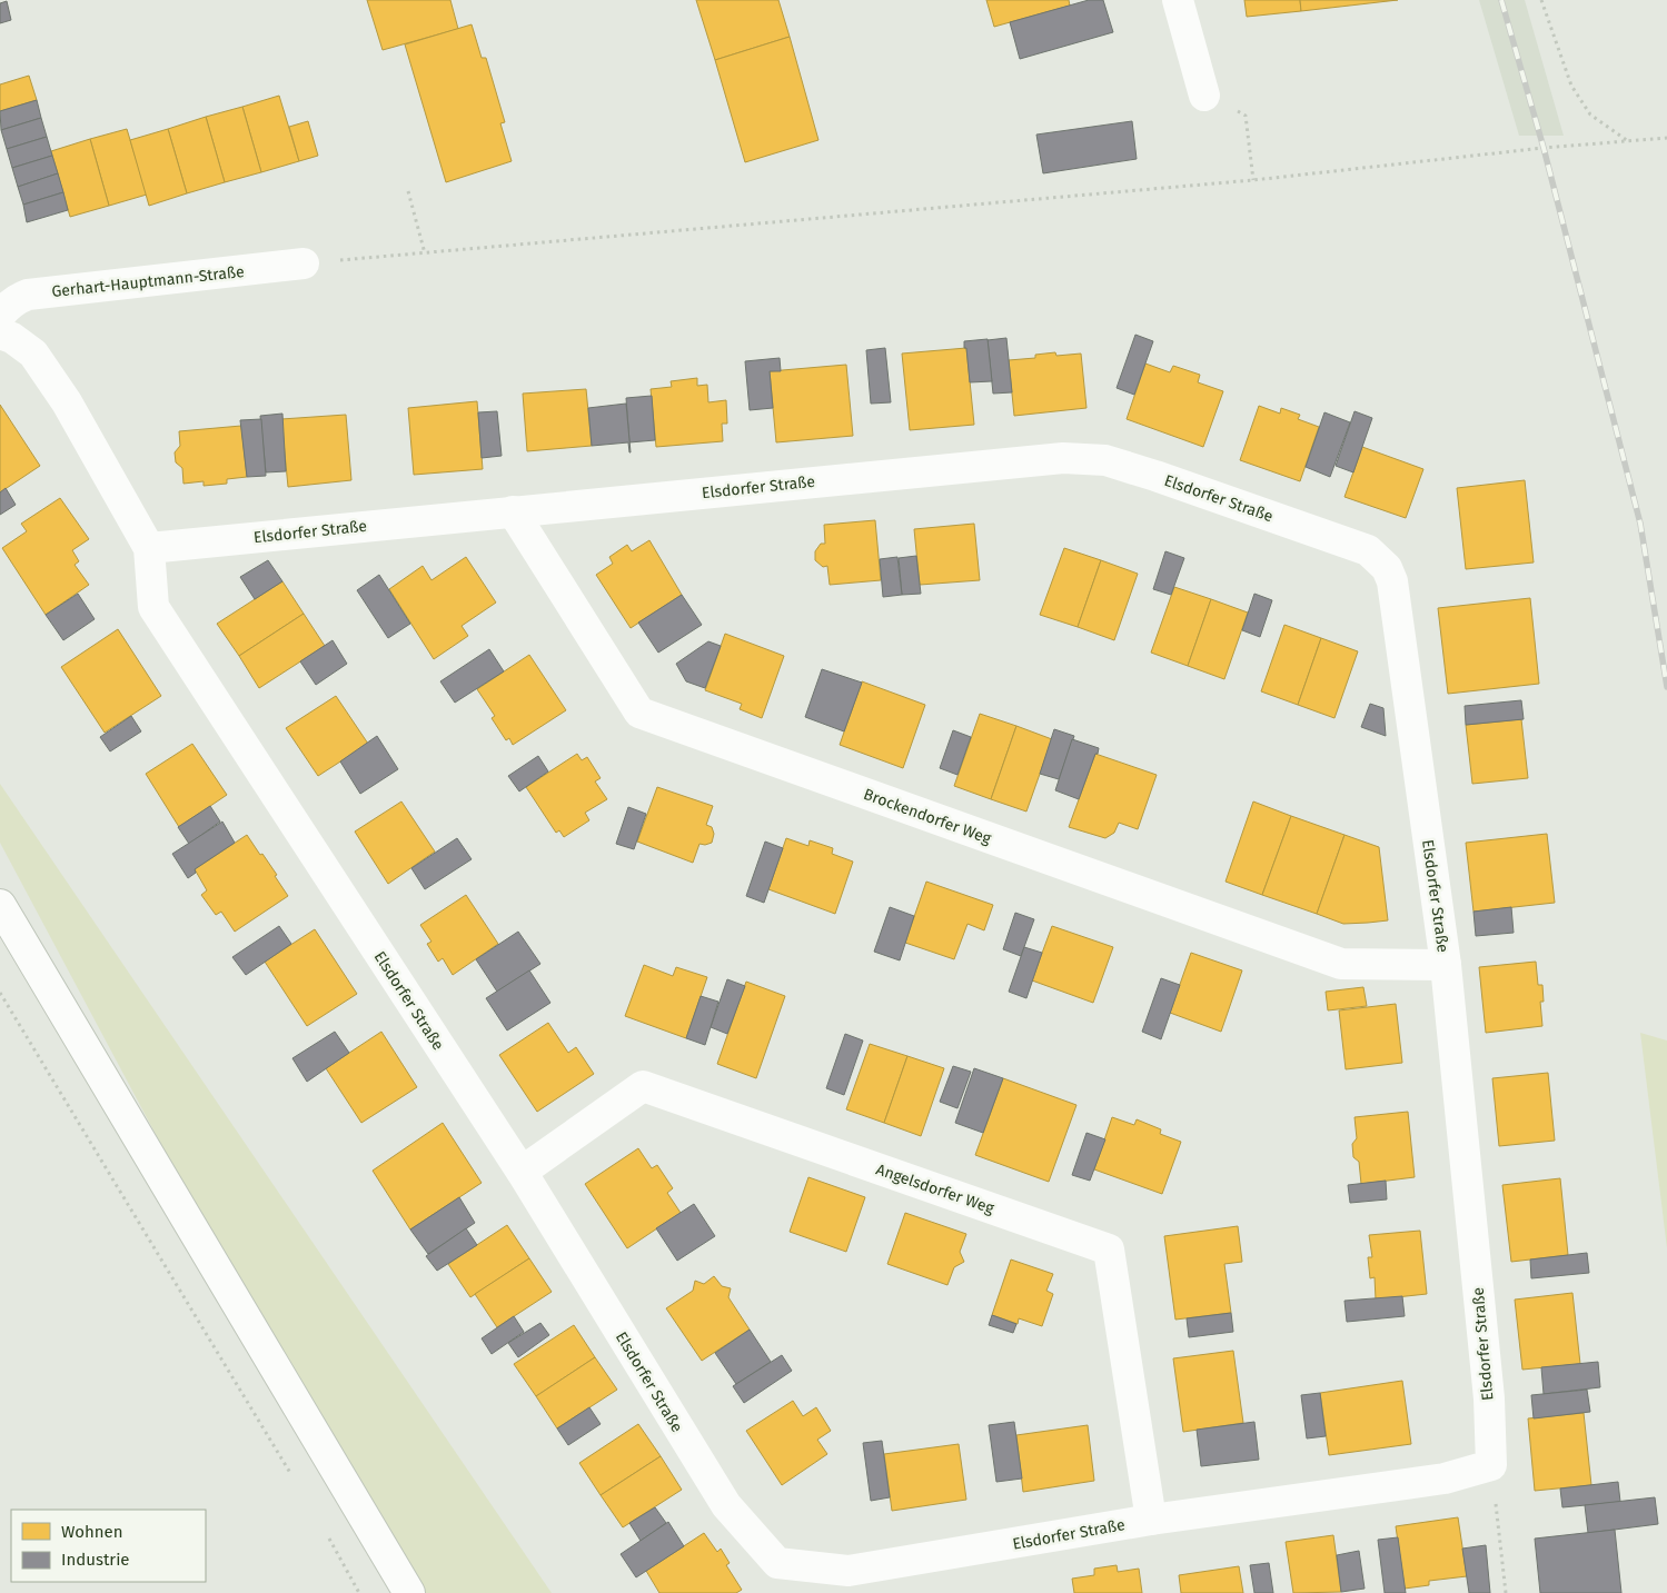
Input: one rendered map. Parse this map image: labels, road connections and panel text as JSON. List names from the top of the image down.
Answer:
{
  "streets": {
    "street": [
      "Gerhart-Hauptmann-Straße",
      "Elsdorfer Straße",
      "Brockendorfer Weg",
      "Angelsdorfer Weg"
    ]
  },
  "crossings": [
    ["Elsdorfer Straße", "Brockendorfer Weg"],
    ["Elsdorfer Straße", "Angelsdorfer Weg"]
  ],
  "legend": ["Wohnen", "Industrie"]
}
